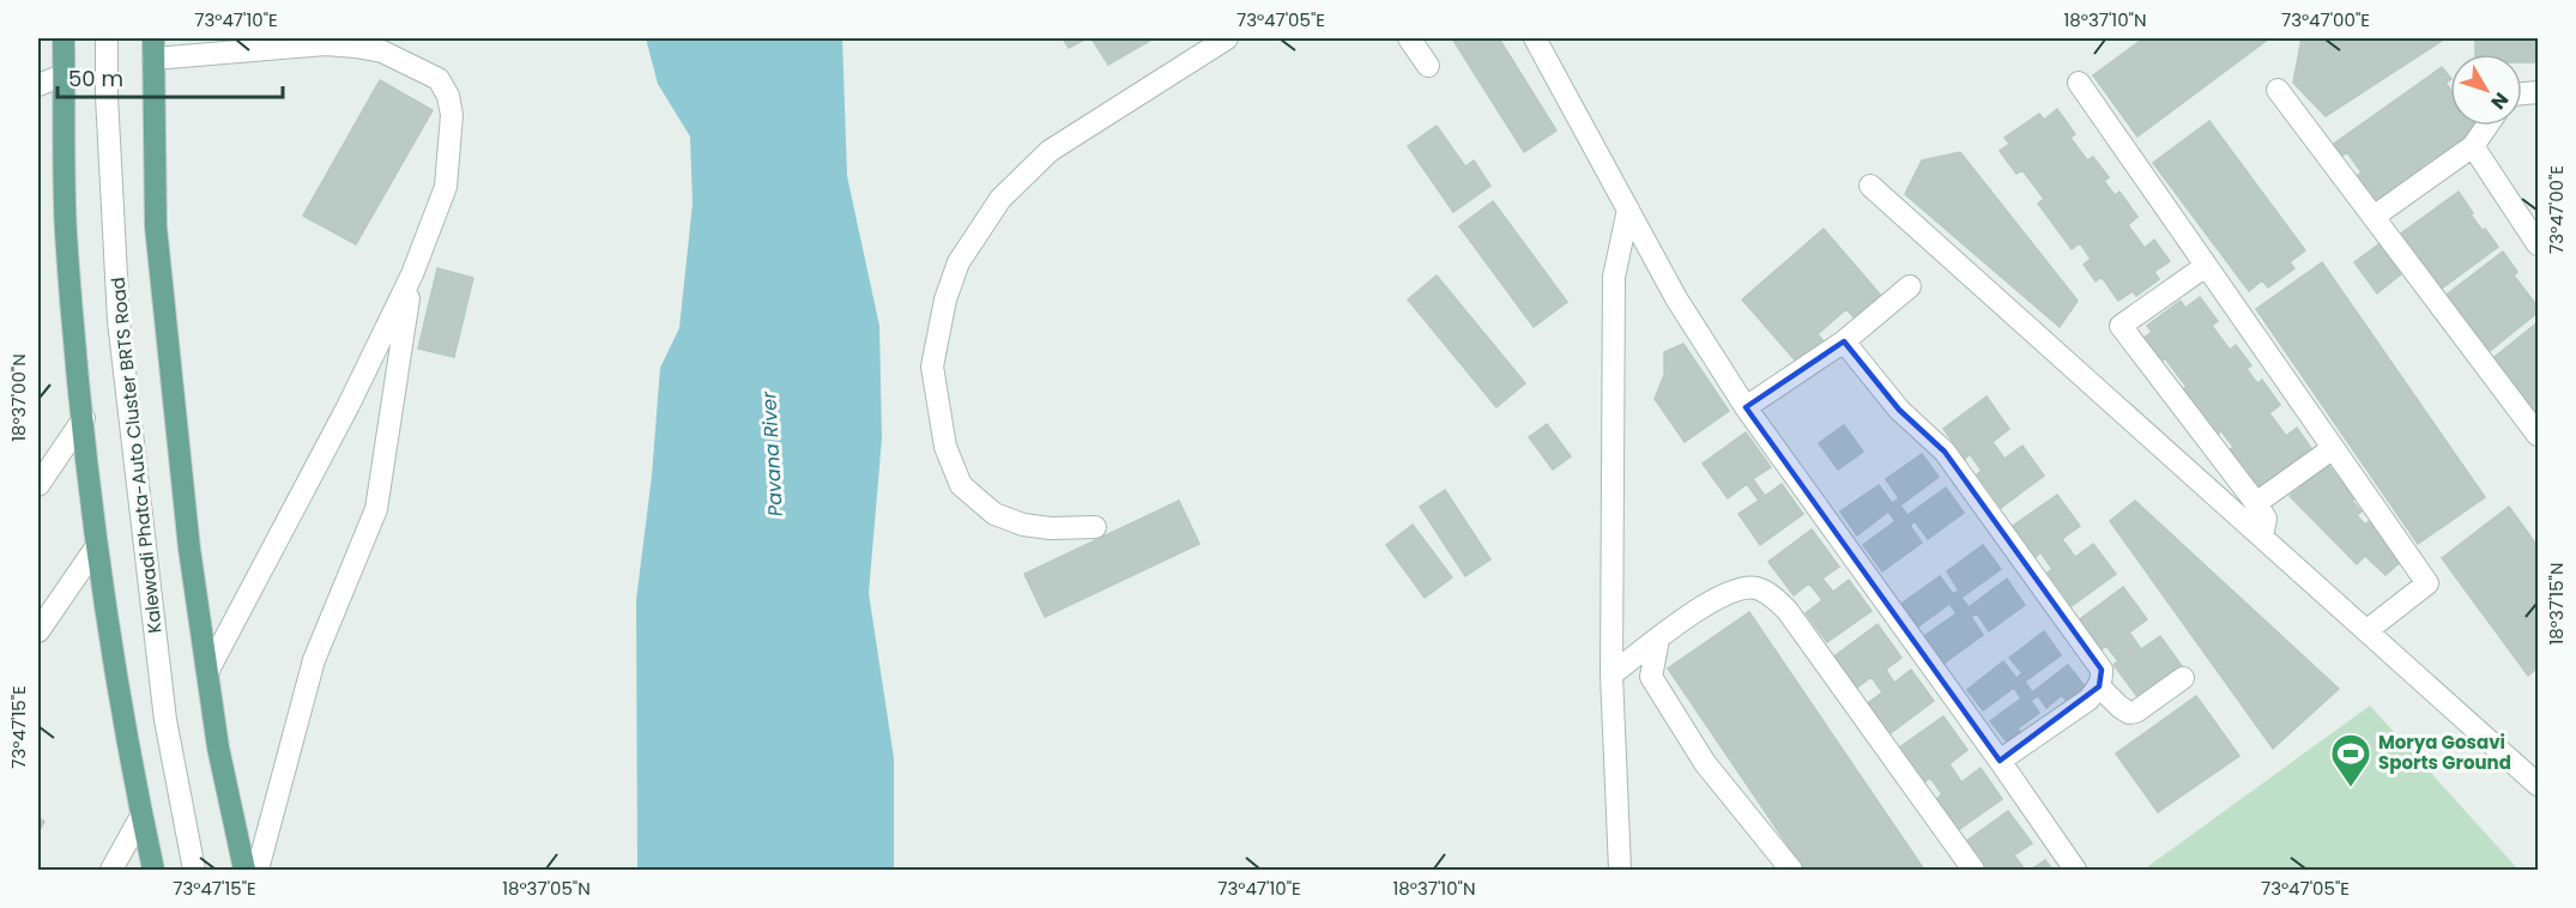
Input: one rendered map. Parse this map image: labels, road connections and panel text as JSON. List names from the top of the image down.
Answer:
{
  "streets": {
    "street": ["Kalewadi Phata-Auto Cluster BRTS Road"]
  },
  "water": ["Pavana River"],
  "places": {
    "sports": ["Morya Gosavi Sports Ground"]
  },
  "scale_bar": "50 m",
  "north": "bottom right",
  "coordinates": [
    "73°47'10\"E",
    "73°47'05\"E",
    "18°37'10\"N",
    "73°47'00\"E",
    "18°37'00\"N",
    "18°37'15\"N",
    "73°47'15\"E",
    "18°37'05\"N"
  ]
}
